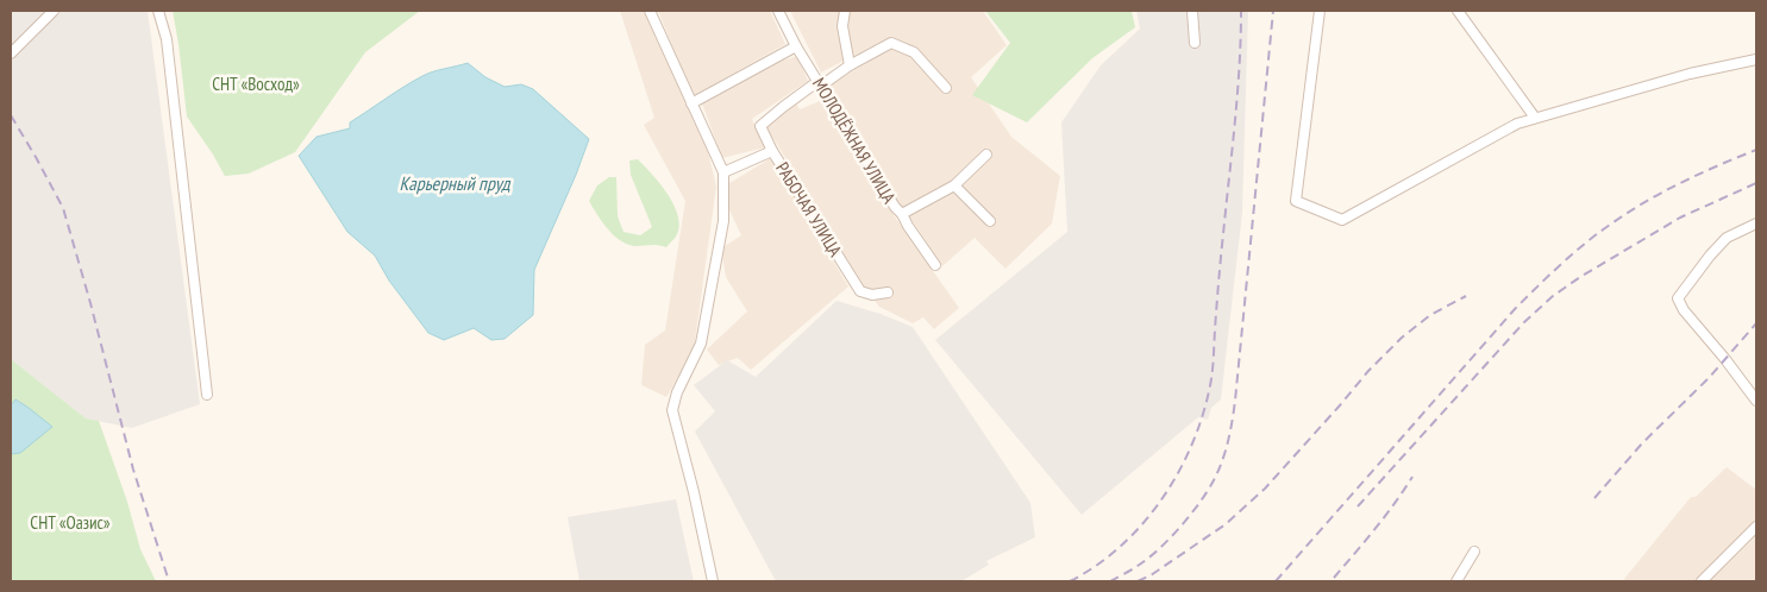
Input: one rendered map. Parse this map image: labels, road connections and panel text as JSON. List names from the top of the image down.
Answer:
{
  "streets": {
    "street": ["МОЛОДЁЖНАЯ УЛИЦА", "РАБОЧАЯ УЛИЦА"]
  },
  "crossings": [
    ["МОЛОДЁЖНАЯ УЛИЦА", "РАБОЧАЯ УЛИЦА"]
  ],
  "water": ["Карьерный пруд"],
  "parks": ["СНТ «Восход»", "СНТ «Оазис»"]
}
